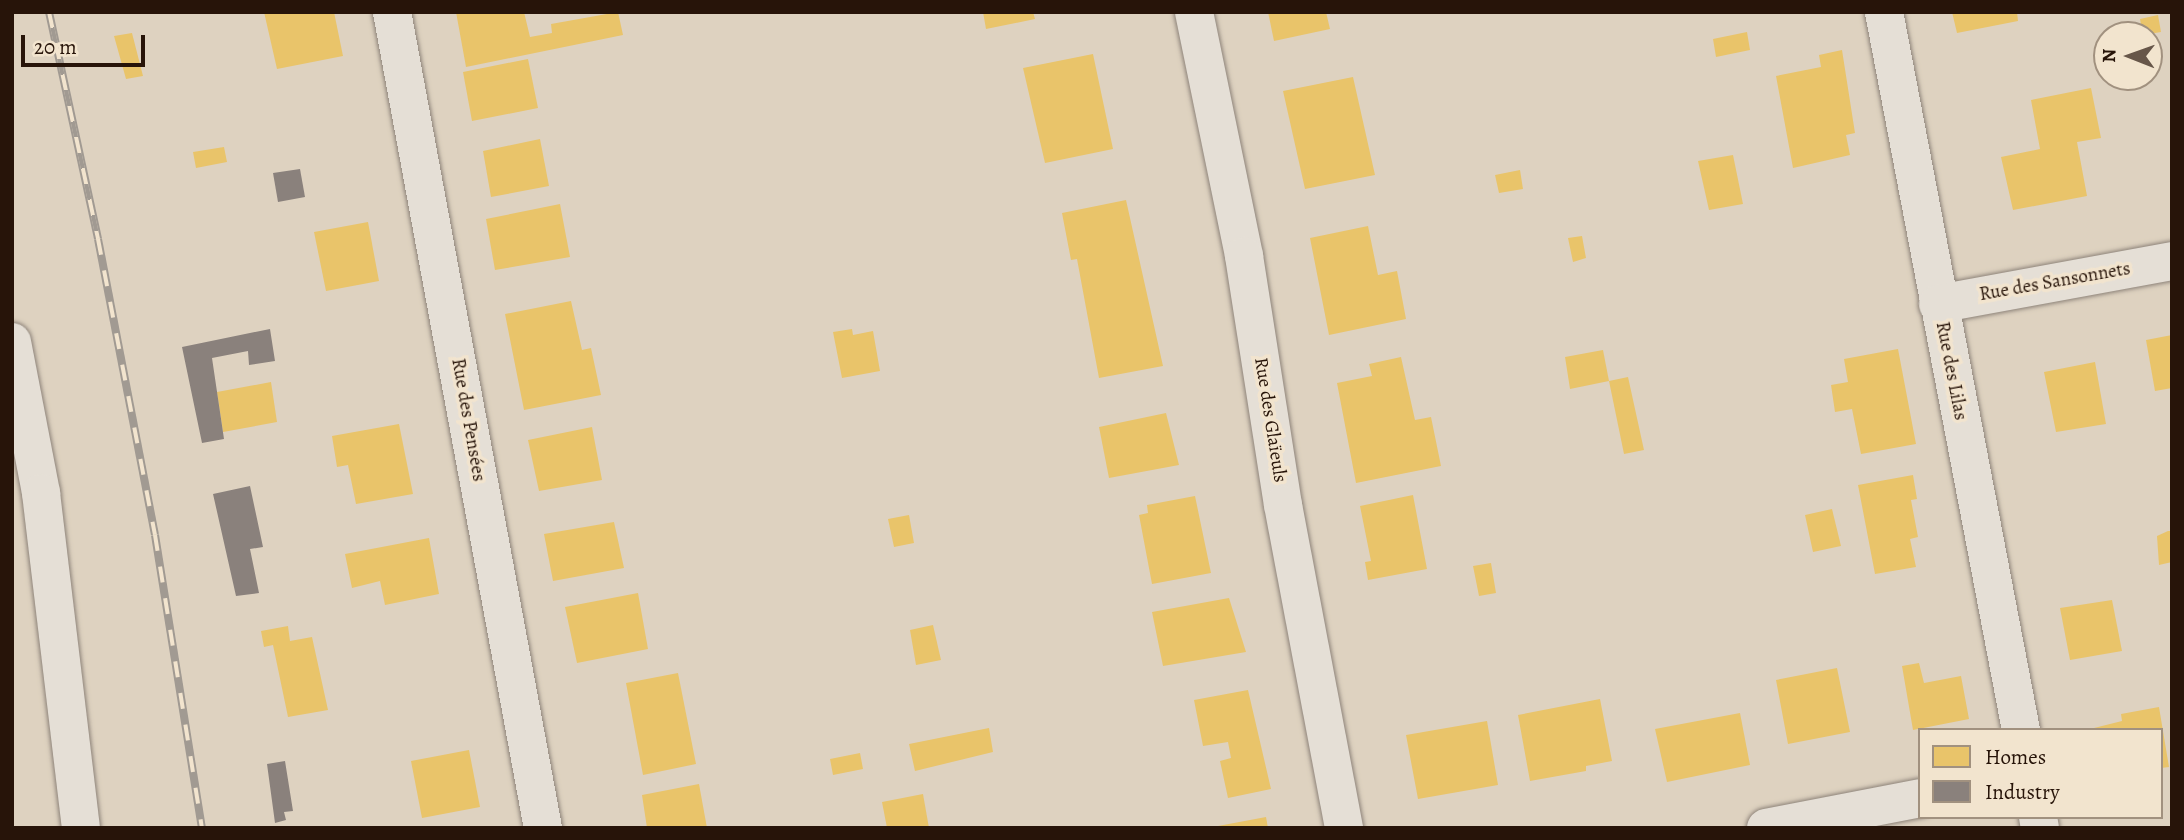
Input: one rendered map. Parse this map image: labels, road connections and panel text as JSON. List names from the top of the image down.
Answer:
{
  "streets": {
    "street": [
      "Rue des Sansonnets",
      "Rue des Lilas",
      "Rue des Pensées",
      "Rue des Glaïeuls"
    ]
  },
  "crossings": [
    ["Rue des Sansonnets", "Rue des Lilas"]
  ],
  "legend": ["Homes", "Industry"],
  "scale_bar": "20 m",
  "north": "left"
}
